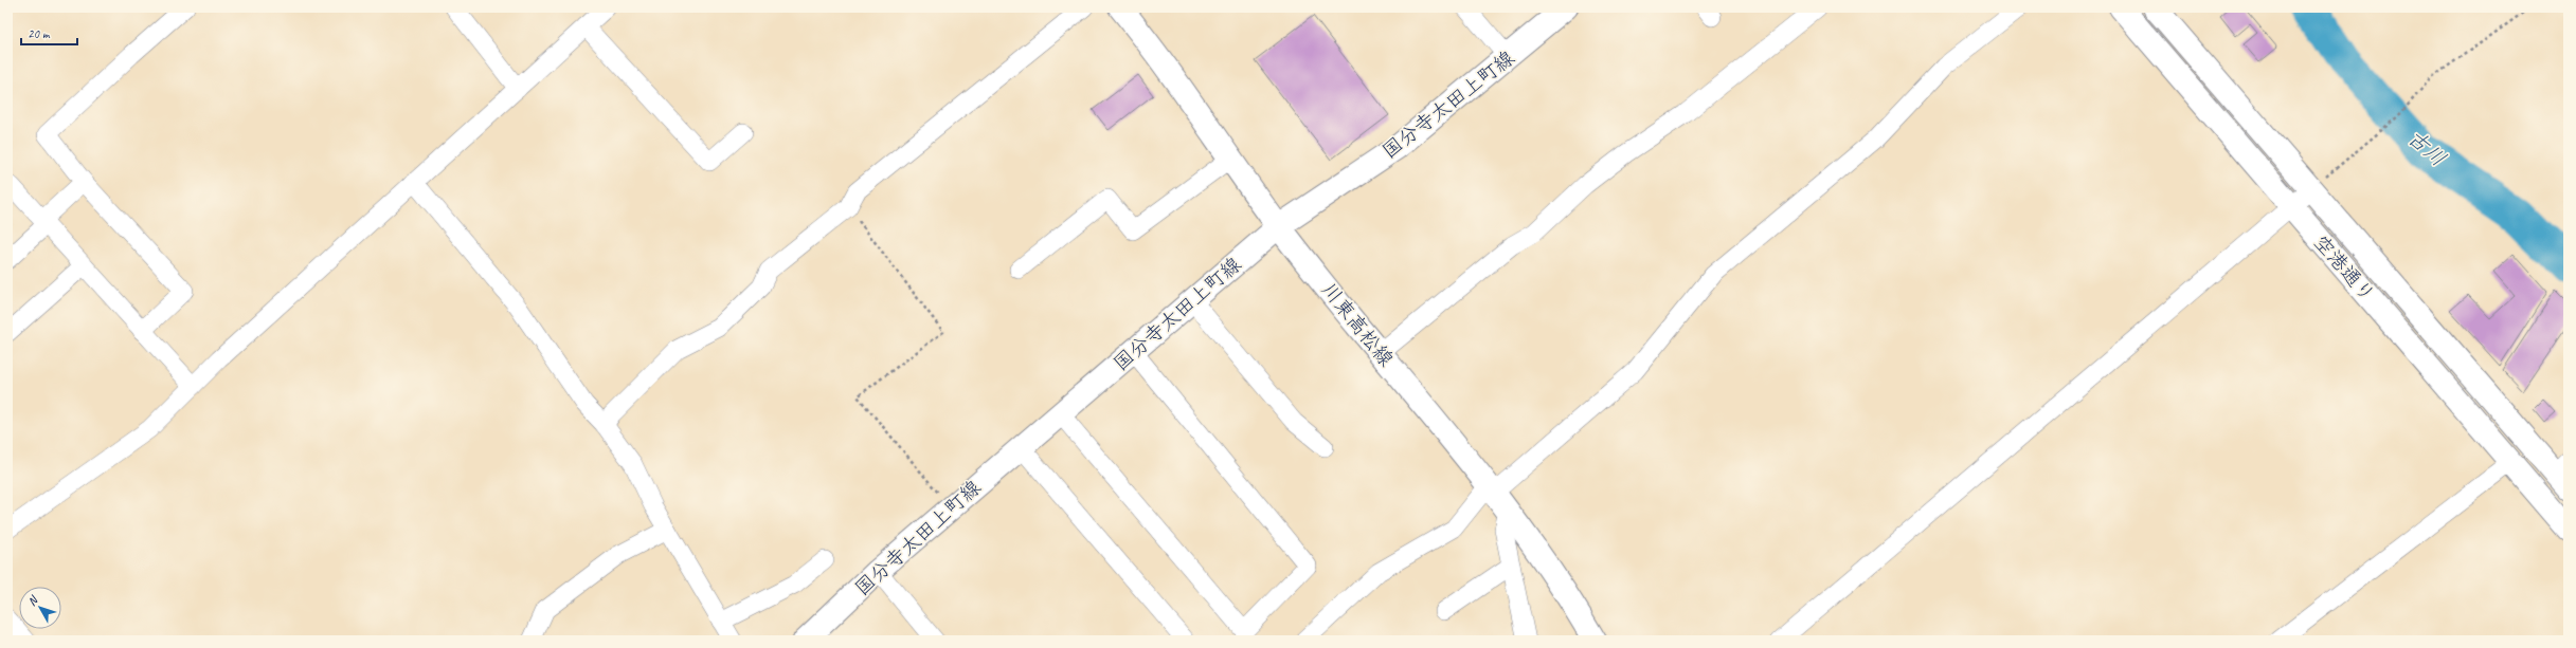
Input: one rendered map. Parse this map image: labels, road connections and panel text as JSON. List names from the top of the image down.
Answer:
{
  "streets": {
    "main road": ["国分寺太田上町線", "空港通り", "川東高松線"]
  },
  "crossings": [
    ["国分寺太田上町線", "川東高松線"]
  ],
  "water": ["古川"],
  "scale_bar": "20 m",
  "north": "top left"
}
